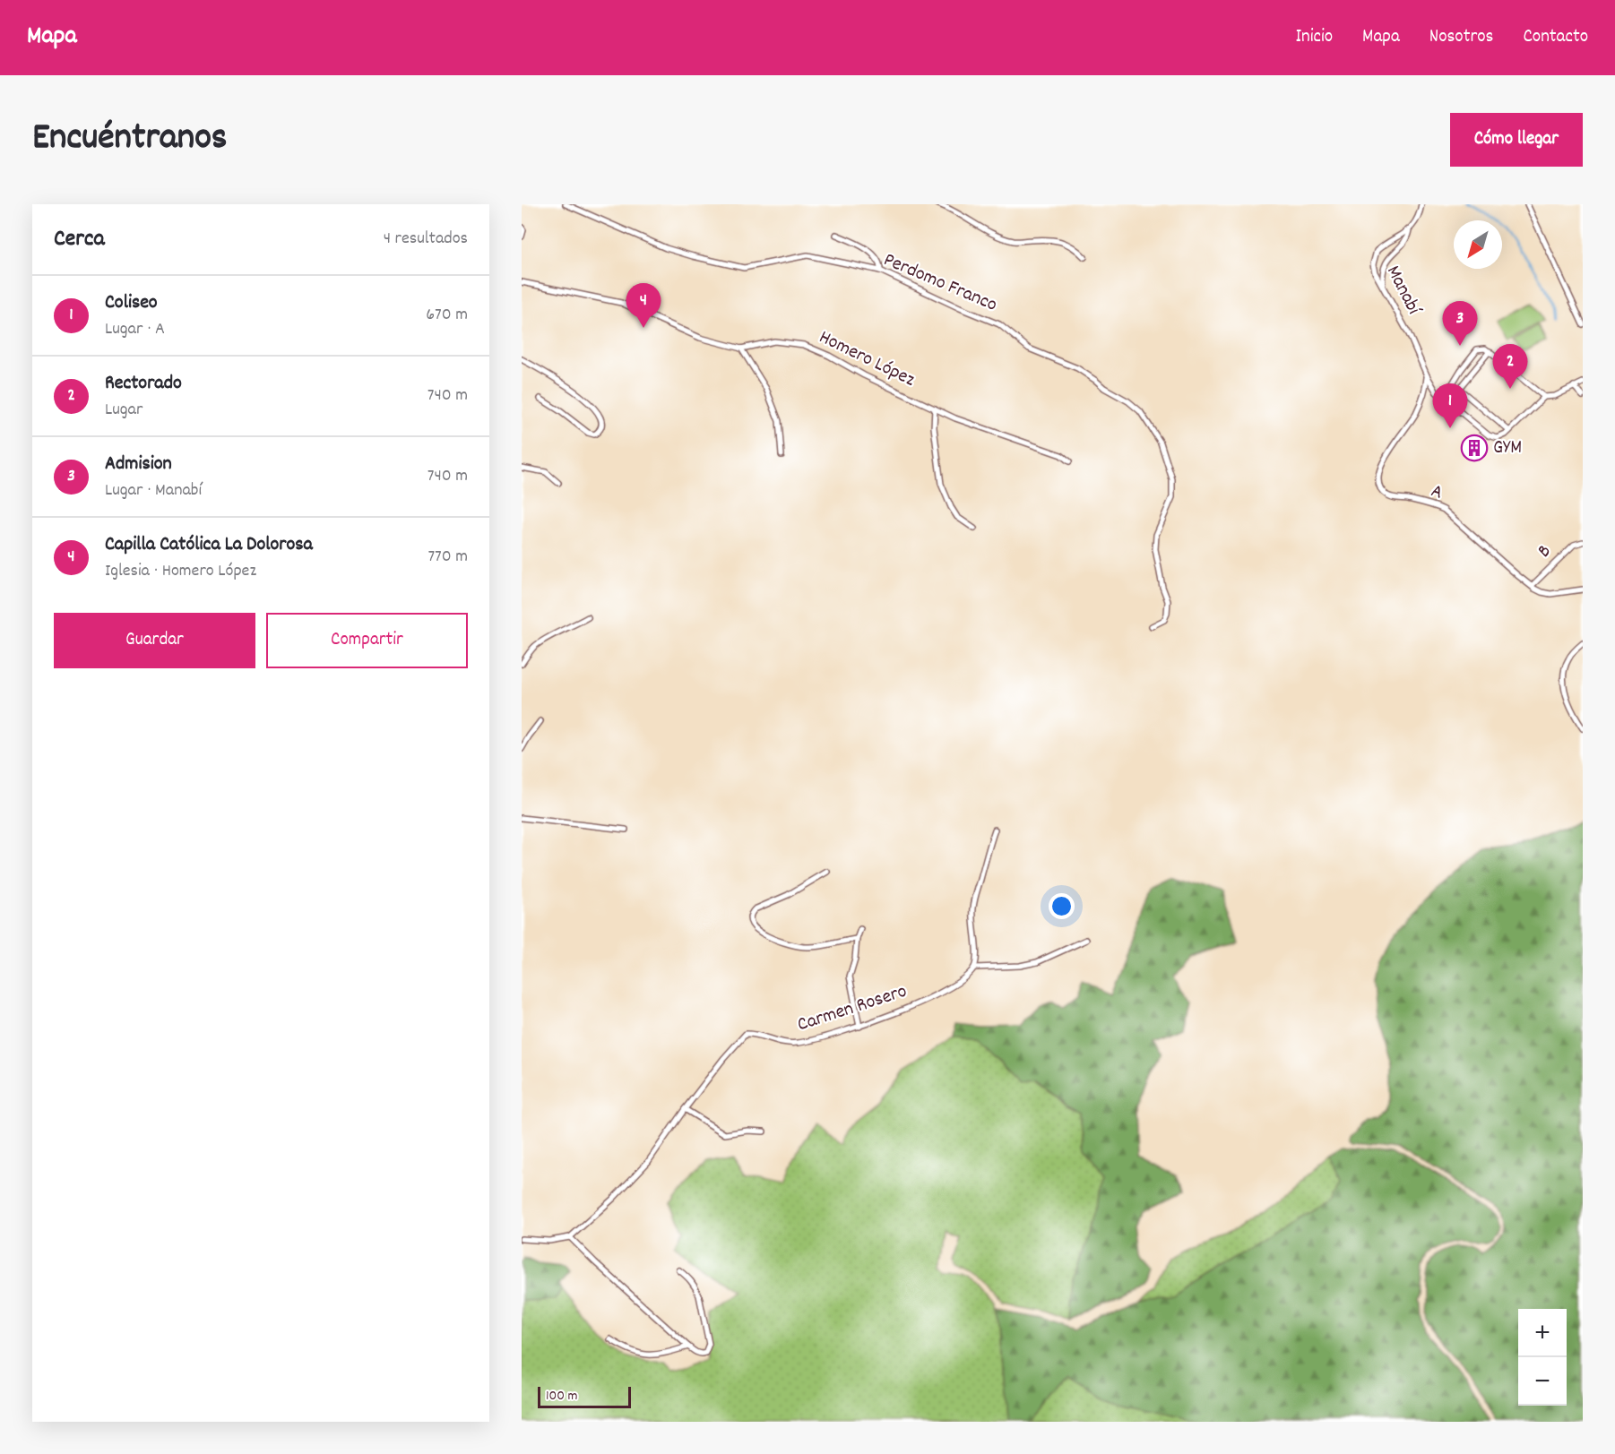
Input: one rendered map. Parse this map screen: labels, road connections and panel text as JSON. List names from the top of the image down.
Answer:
{
  "streets": {
    "street": [
      "Perdomo Franco",
      "Manabí",
      "Homero López",
      "A",
      "B",
      "Carmen Rosero"
    ]
  },
  "crossings": [
    ["Manabí", "A"],
    ["A", "B"]
  ],
  "places": {
    "building": ["GYM"]
  },
  "scale_bar": "100 m",
  "north": "bottom left",
  "page": {
    "header": "Mapa",
    "nav": [
      "Inicio",
      "Mapa",
      "Nosotros",
      "Contacto"
    ],
    "title": "Encuéntranos",
    "buttons": [
      "Cómo llegar",
      ["Guardar", "Compartir"]
    ],
    "heading": ["Cerca", "4 resultados"],
    "list": [
      {
        "mark": "1",
        "name": "Coliseo",
        "note": "Lugar · A",
        "value": "670 m"
      },
      {
        "mark": "2",
        "name": "Rectorado",
        "note": "Lugar",
        "value": "740 m"
      },
      {
        "mark": "3",
        "name": "Admision",
        "note": "Lugar · Manabí",
        "value": "740 m"
      },
      {
        "mark": "4",
        "name": "Capilla Católica La Dolorosa",
        "note": "Iglesia · Homero López",
        "value": "770 m"
      }
    ],
    "pins": [
      "4",
      "3",
      "2",
      "1"
    ],
    "map_buttons": ["+", "−"],
    "scale": "100 m"
  }
}
